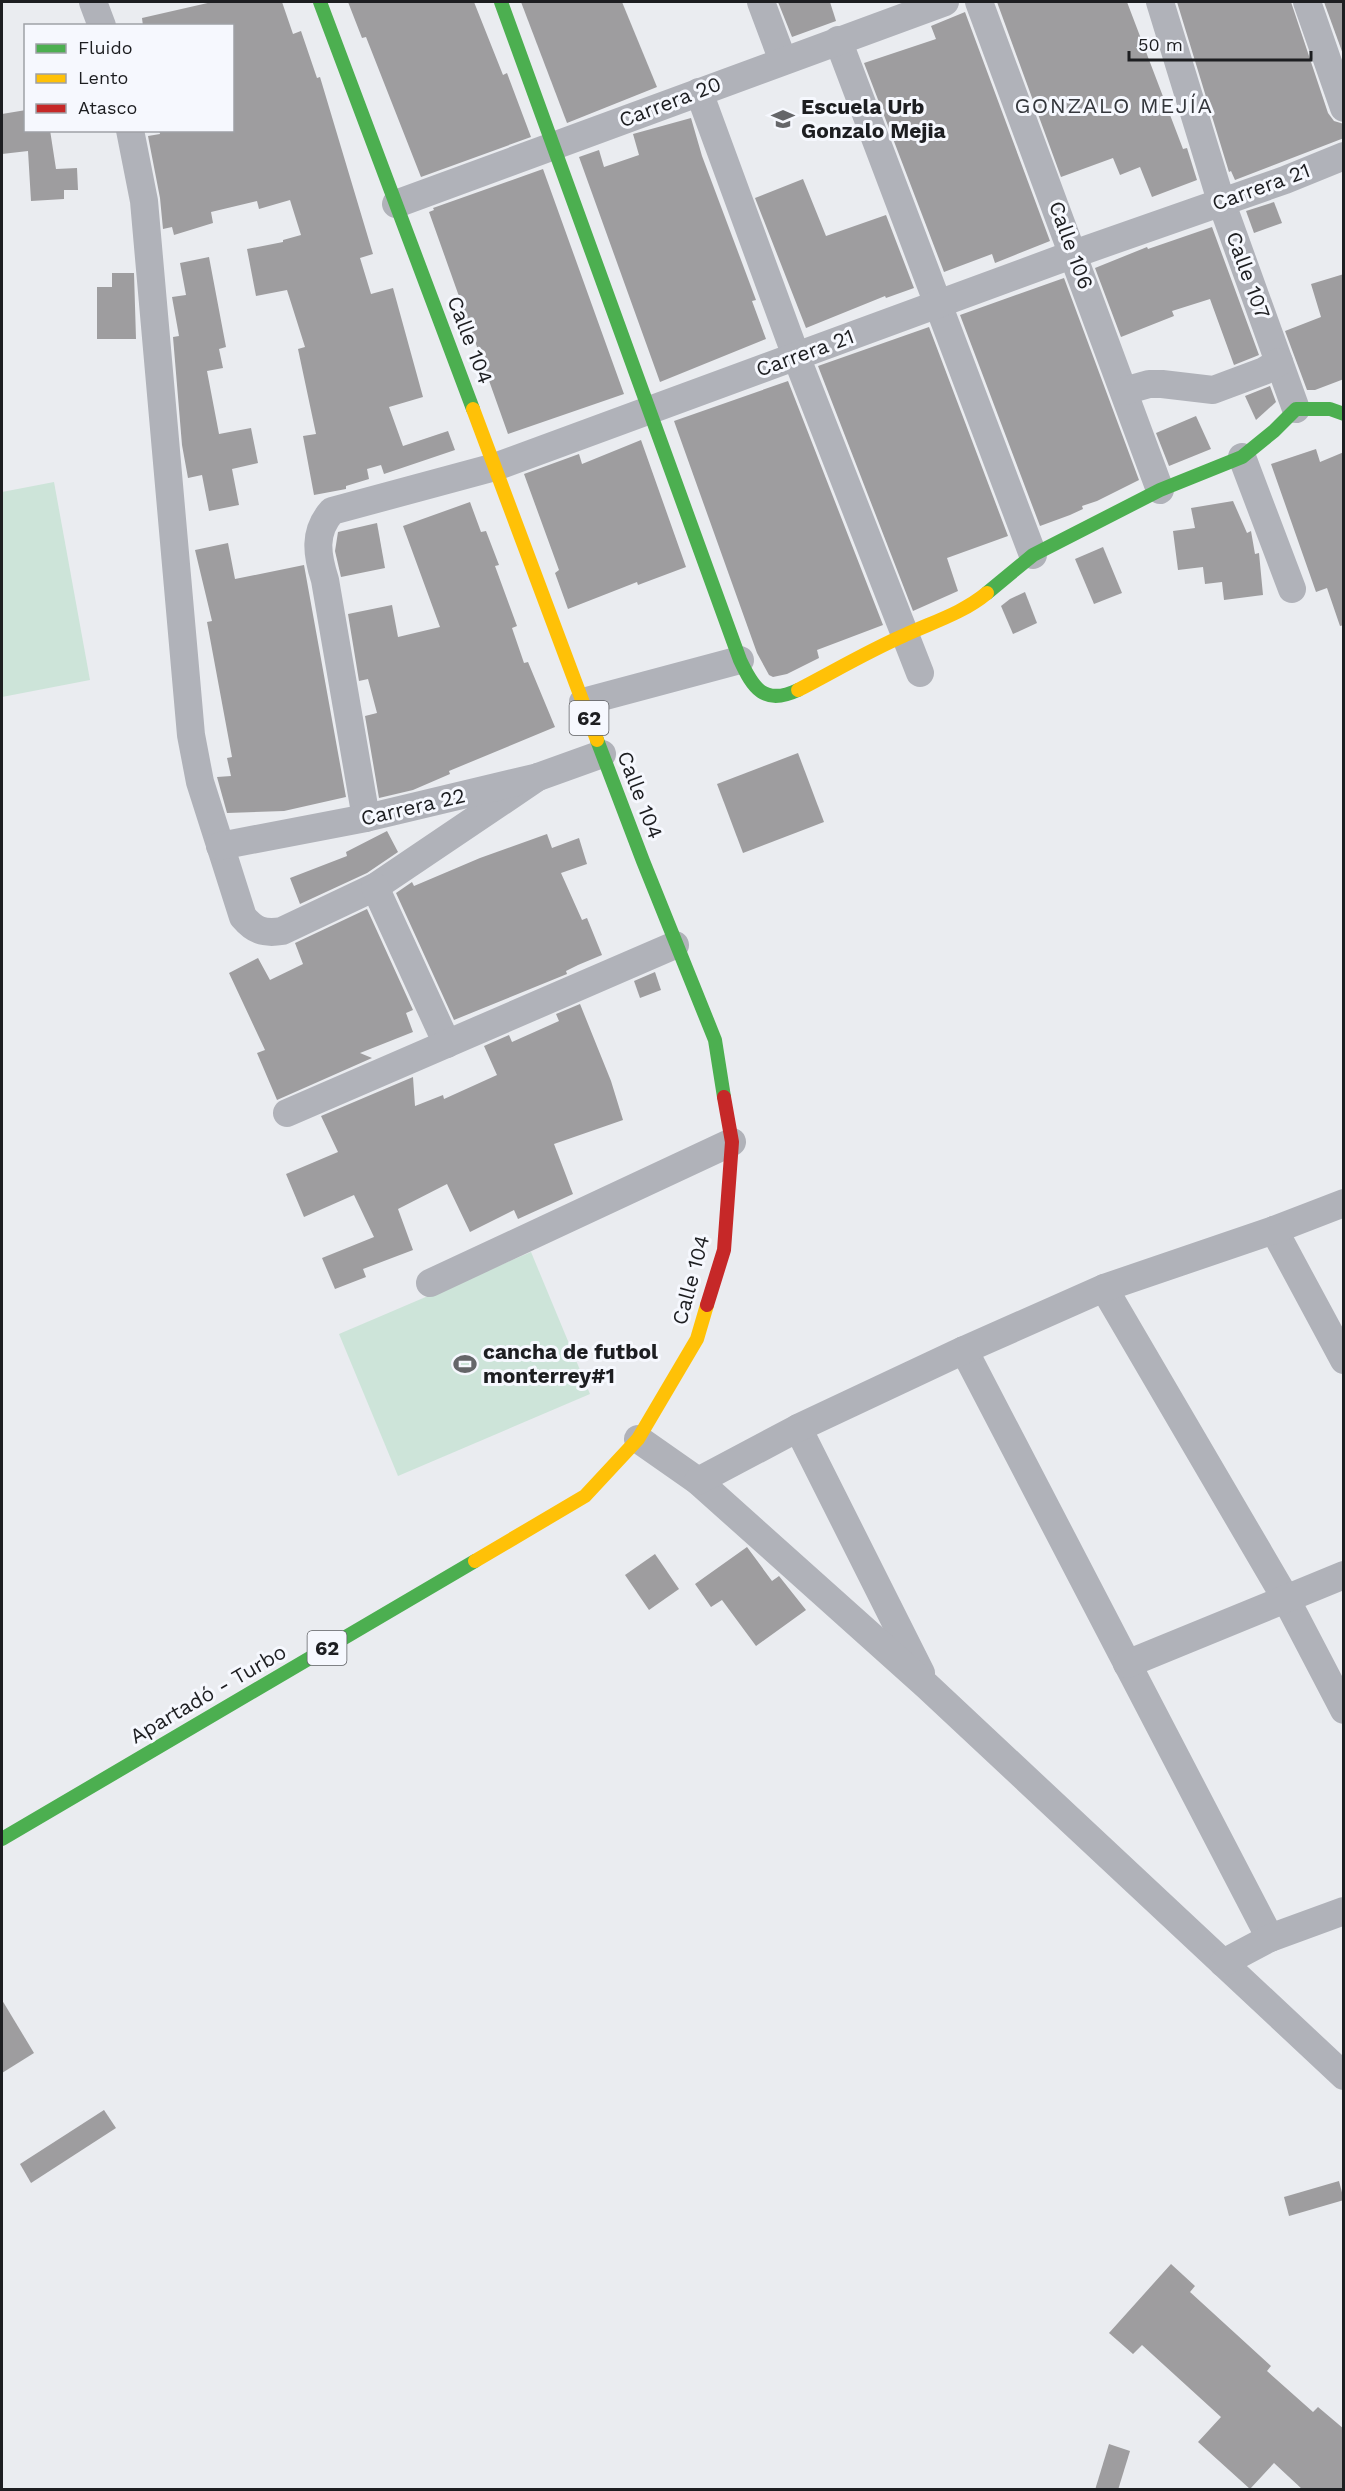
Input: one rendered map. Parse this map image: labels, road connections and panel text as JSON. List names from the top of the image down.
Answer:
{
  "streets": {
    "main road": ["Calle 104", "62", "Apartadó - Turbo"],
    "street": [
      "Carrera 20",
      "Carrera 21",
      "Calle 106",
      "Calle 107",
      "Carrera 22"
    ]
  },
  "crossings": [
    ["Carrera 20", "Calle 104"],
    ["Carrera 21", "Calle 106"],
    ["Carrera 21", "Calle 107"],
    ["Carrera 21", "Calle 104"],
    ["Carrera 21", "Carrera 22"],
    ["Calle 104", "Carrera 22"],
    ["Calle 104", "Apartadó - Turbo"]
  ],
  "districts": ["GONZALO MEJÍA"],
  "places": {
    "school or university": ["Escuela Urb Gonzalo Mejia"],
    "sports": ["cancha de futbol monterrey#1"]
  },
  "legend": ["Fluido", "Lento", "Atasco"],
  "scale_bar": "50 m"
}
